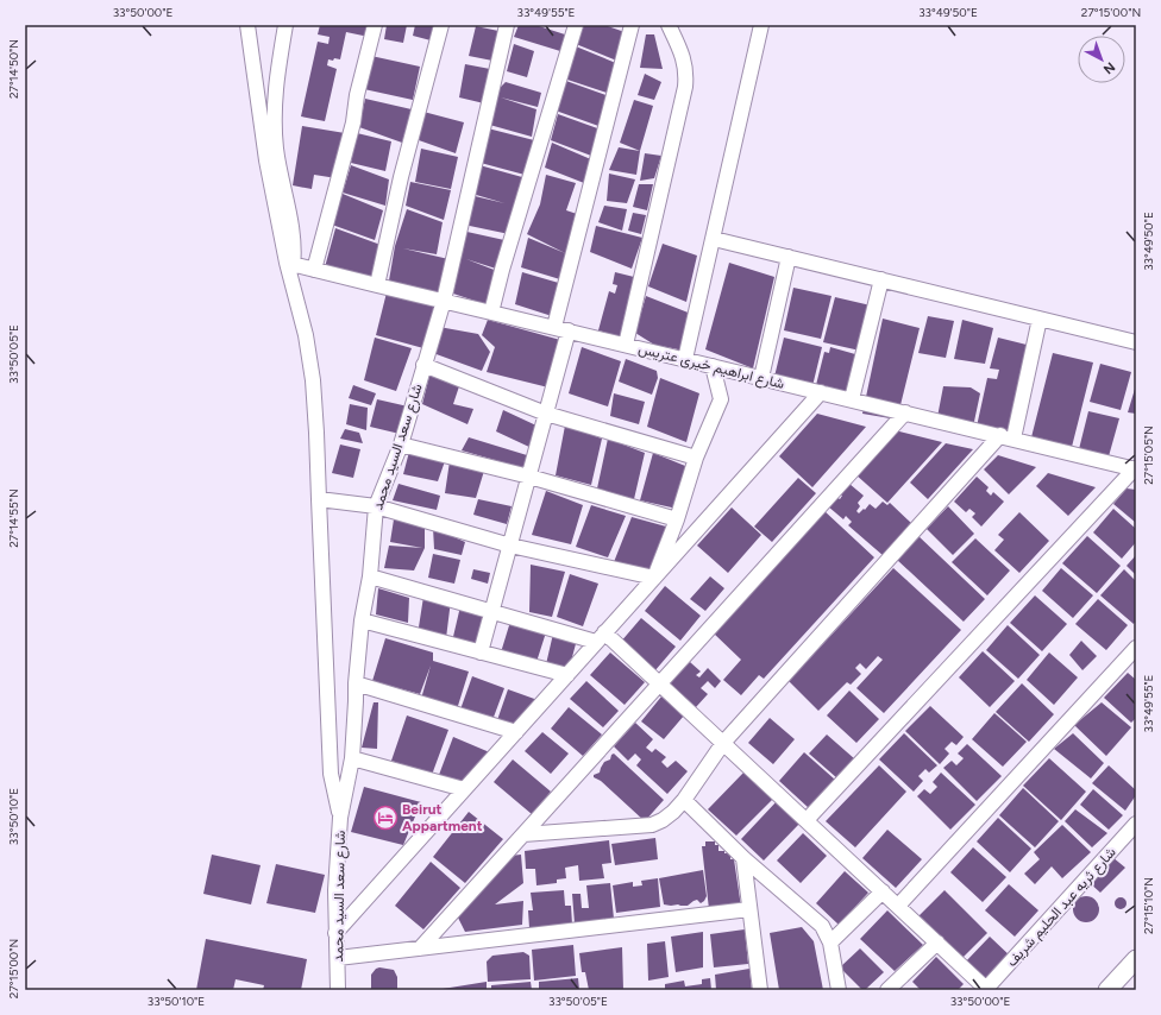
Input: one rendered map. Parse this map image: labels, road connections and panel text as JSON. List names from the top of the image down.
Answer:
{
  "streets": {
    "street": ["شارع ابراهيم خيرى عتريس", "شارع سعد السيد محمد", "شارع ثريه عبد الحليم شريف"]
  },
  "crossings": [
    ["شارع ابراهيم خيرى عتريس", "شارع سعد السيد محمد"]
  ],
  "places": {
    "hotel": ["Beirut Appartment"]
  },
  "north": "bottom right",
  "coordinates": [
    "33°50'00\"E",
    "33°49'55\"E",
    "33°49'50\"E",
    "27°15'00\"N",
    "27°14'50\"N",
    "33°50'05\"E",
    "27°15'05\"N",
    "27°14'55\"N",
    "33°50'10\"E",
    "27°15'10\"N"
  ]
}
